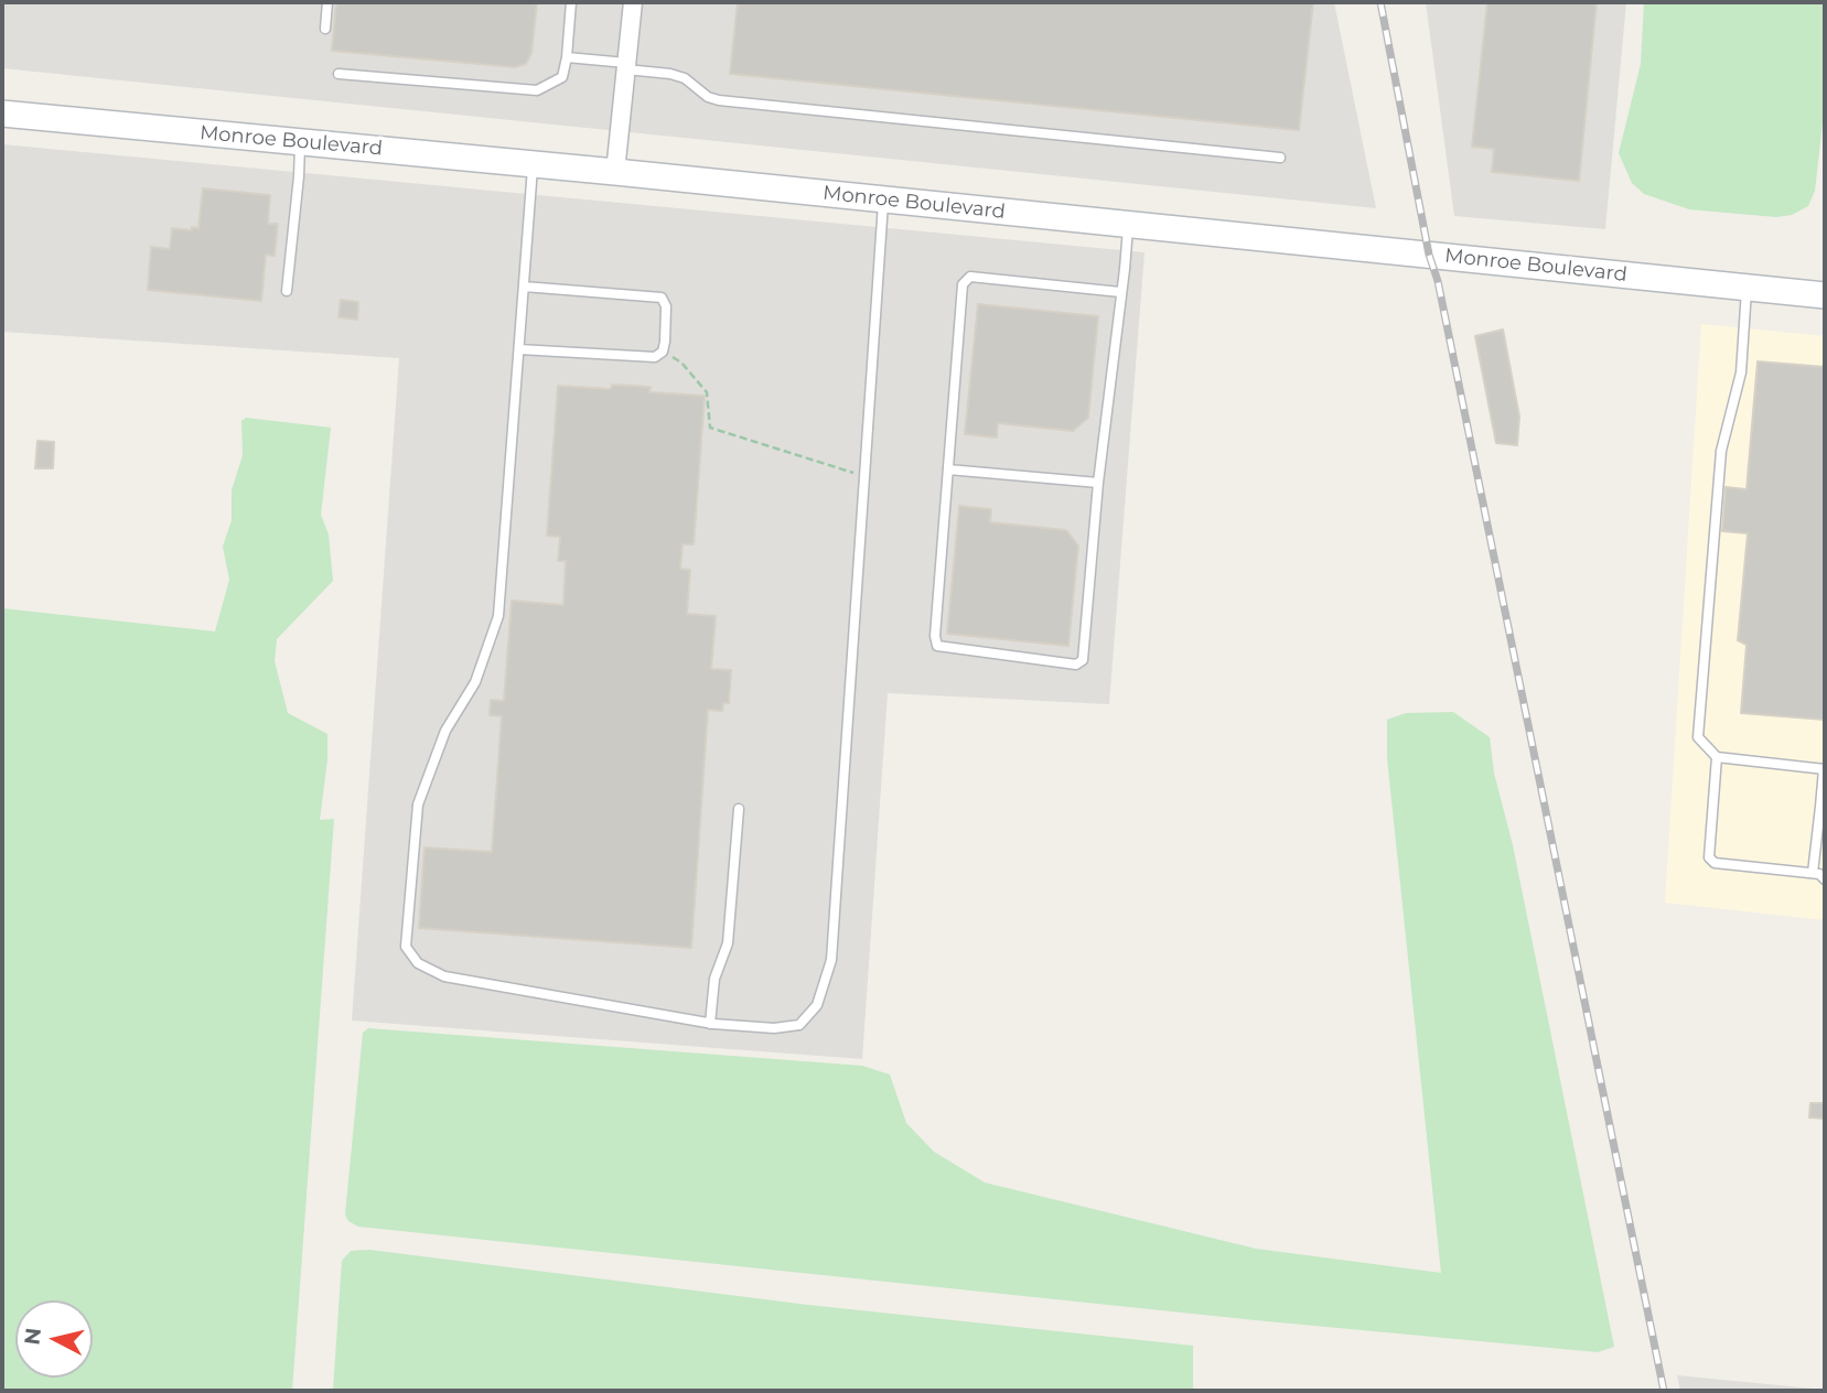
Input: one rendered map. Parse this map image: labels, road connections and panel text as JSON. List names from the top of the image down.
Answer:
{
  "streets": {
    "street": ["Monroe Boulevard"]
  },
  "north": "left"
}
